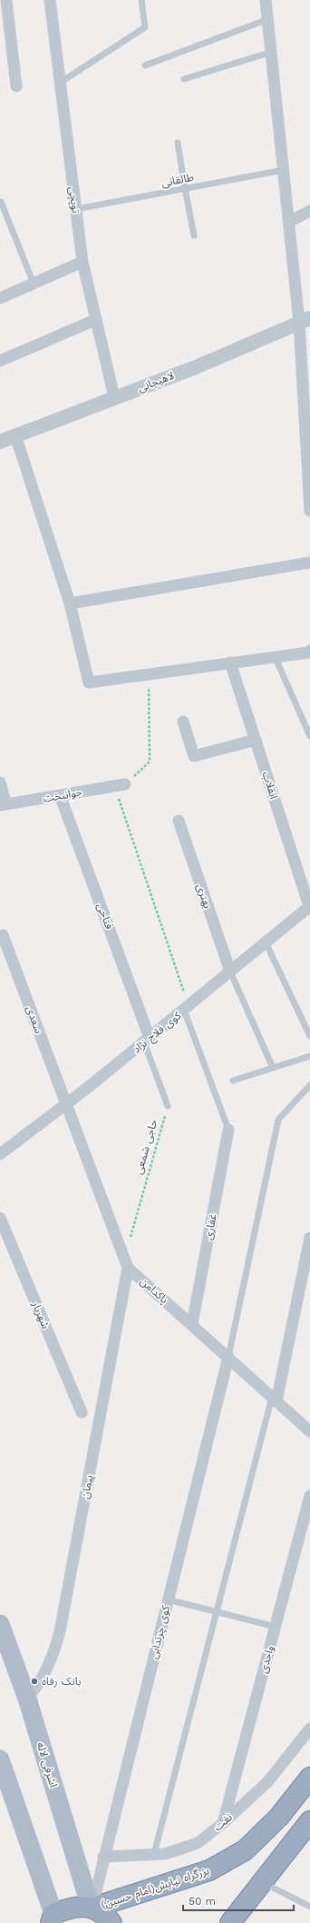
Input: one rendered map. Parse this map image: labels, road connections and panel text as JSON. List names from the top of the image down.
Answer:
{
  "streets": {
    "highway": ["بزرگراه نیایش(امام حسین)"],
    "main road": ["اشرفی لاله"],
    "street": [
      "توپچی",
      "لاهیجانی",
      "انقلاب",
      "جوانبخت",
      "بهتری",
      "فتاحی",
      "سعدی",
      "کوی فلاح نژاد",
      "غفاری",
      "پاکدامن",
      "شهریار",
      "پیمان",
      "کوی چرندابی",
      "واحدی",
      "نفت"
    ],
    "lane": ["طالقانی"],
    "path": ["حاجی شمعی"]
  },
  "crossings": [
    ["طالقانی", "توپچی"],
    ["توپچی", "لاهیجانی"],
    ["انقلاب", "کوی فلاح نژاد"],
    ["جوانبخت", "فتاحی"],
    ["بهتری", "کوی فلاح نژاد"],
    ["فتاحی", "کوی فلاح نژاد"],
    ["سعدی", "کوی فلاح نژاد"],
    ["سعدی", "پاکدامن"],
    ["کوی فلاح نژاد", "پاکدامن"],
    ["حاجی شمعی", "پاکدامن"],
    ["حاجی شمعی", "پیمان"],
    ["غفاری", "پاکدامن"],
    ["پاکدامن", "پیمان"],
    ["پاکدامن", "کوی چرندابی"],
    ["پیمان", "اشرفی لاله"],
    ["کوی چرندابی", "اشرفی لاله"],
    ["کوی چرندابی", "نفت"],
    ["کوی چرندابی", "بزرگراه نیایش(امام حسین)"],
    ["واحدی", "نفت"],
    ["اشرفی لاله", "بزرگراه نیایش(امام حسین)"]
  ],
  "places": ["بانک رفاه"],
  "scale_bar": "50 m"
}
